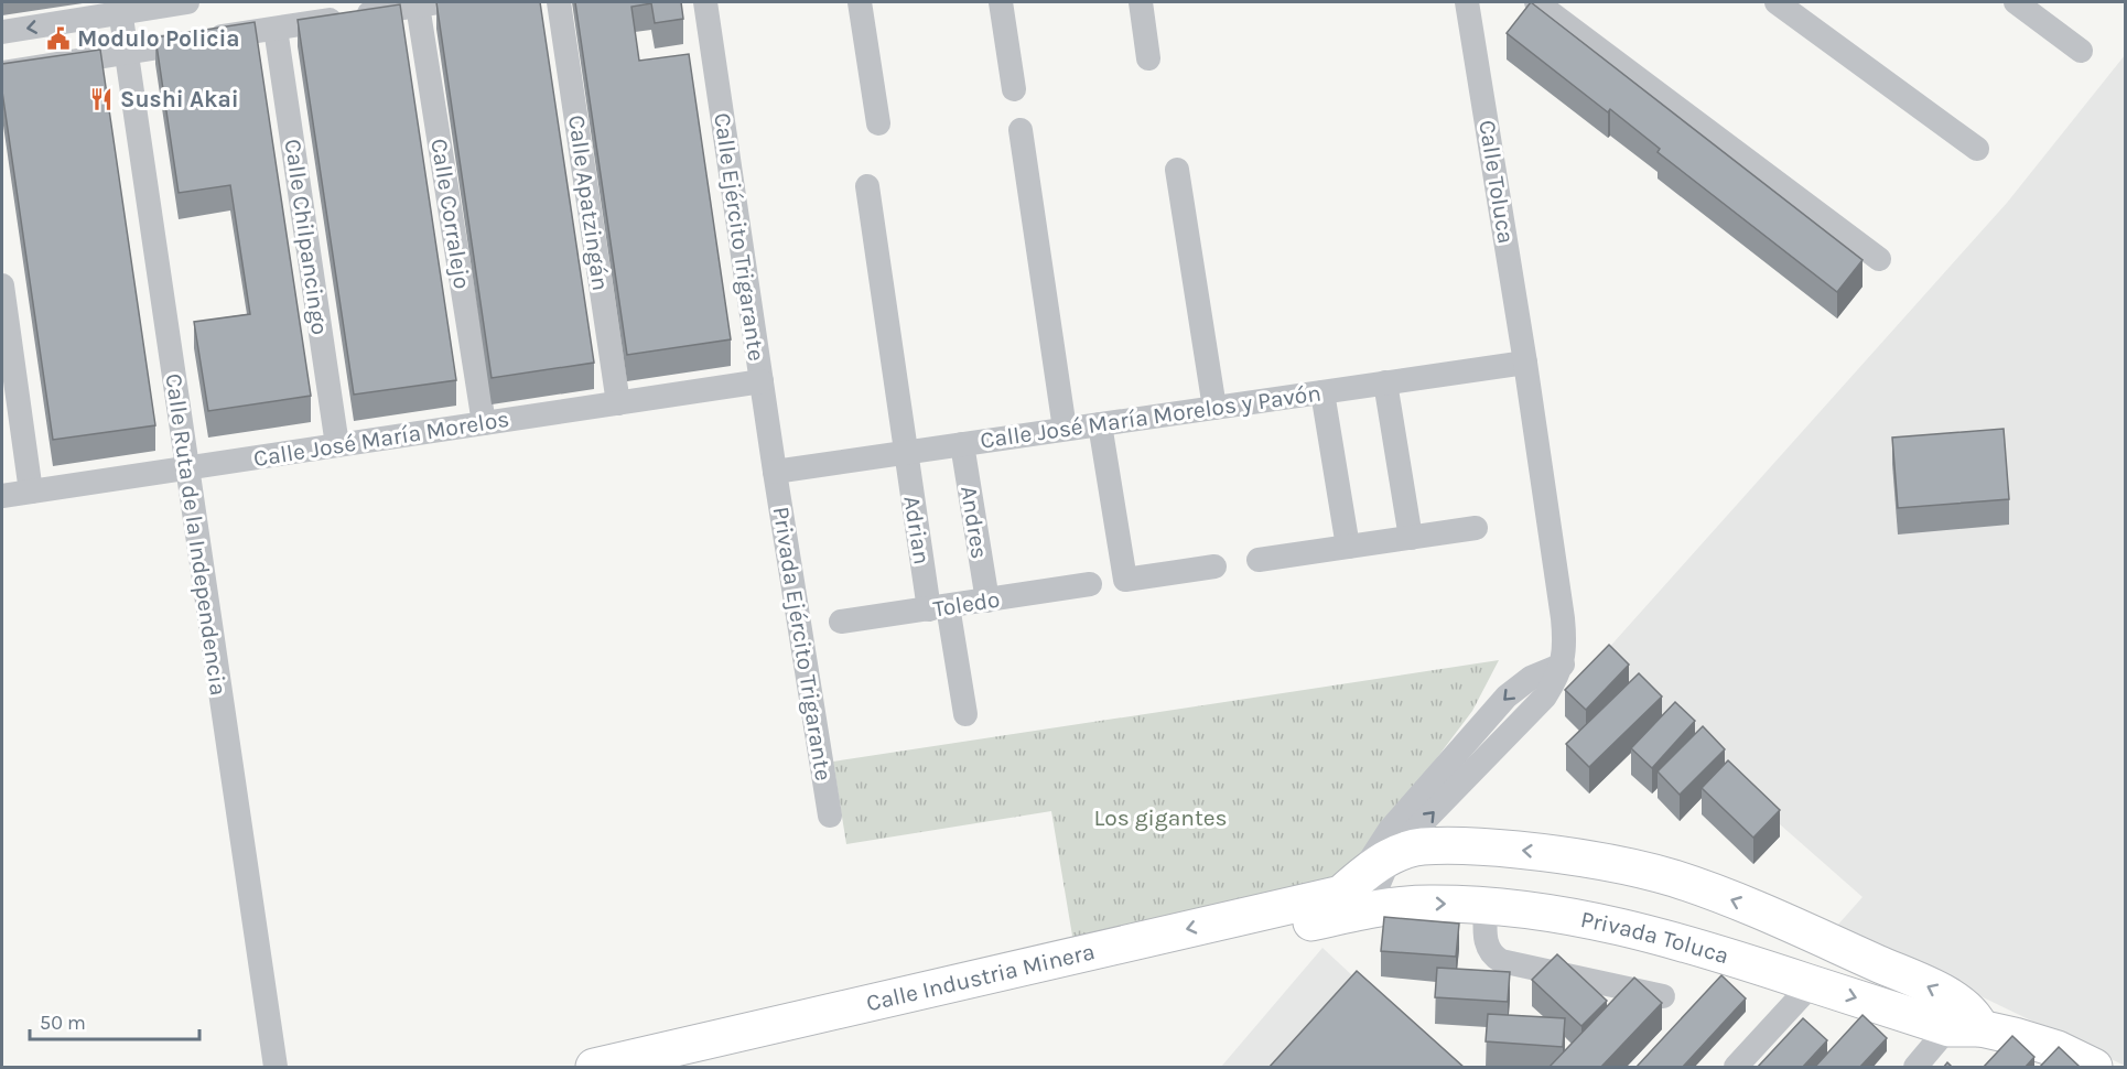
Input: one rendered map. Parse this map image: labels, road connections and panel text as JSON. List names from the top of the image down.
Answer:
{
  "streets": {
    "main road": ["Privada Toluca", "Calle Industria Minera"],
    "street": [
      "Calle Toluca",
      "Calle Apatzingán",
      "Calle Corralejo",
      "Calle Chilpancingo",
      "Calle Ejército Trigarante",
      "Calle José María Morelos y Pavón",
      "Calle José María Morelos",
      "Andres",
      "Adrian",
      "Calle Ruta de la Independencia",
      "Toledo",
      "Privada Ejército Trigarante"
    ]
  },
  "crossings": [
    ["Calle Toluca", "Calle José María Morelos y Pavón"],
    ["Calle Toluca", "Privada Toluca"],
    ["Calle Apatzingán", "Calle José María Morelos"],
    ["Calle Corralejo", "Calle José María Morelos"],
    ["Calle Chilpancingo", "Calle José María Morelos"],
    ["Calle Ejército Trigarante", "Calle José María Morelos y Pavón"],
    ["Calle Ejército Trigarante", "Calle José María Morelos"],
    ["Calle Ejército Trigarante", "Privada Ejército Trigarante"],
    ["Calle José María Morelos y Pavón", "Andres"],
    ["Calle José María Morelos y Pavón", "Adrian"],
    ["Calle José María Morelos y Pavón", "Privada Ejército Trigarante"],
    ["Calle José María Morelos y Pavón", "Privada Toluca"],
    ["Calle José María Morelos", "Calle Ruta de la Independencia"],
    ["Andres", "Toledo"],
    ["Adrian", "Toledo"],
    ["Privada Toluca", "Calle Industria Minera"]
  ],
  "parks": ["Los gigantes"],
  "places": {
    "public building": ["Modulo Policia"],
    "restaurant": ["Sushi Akai"]
  },
  "scale_bar": "50 m"
}
